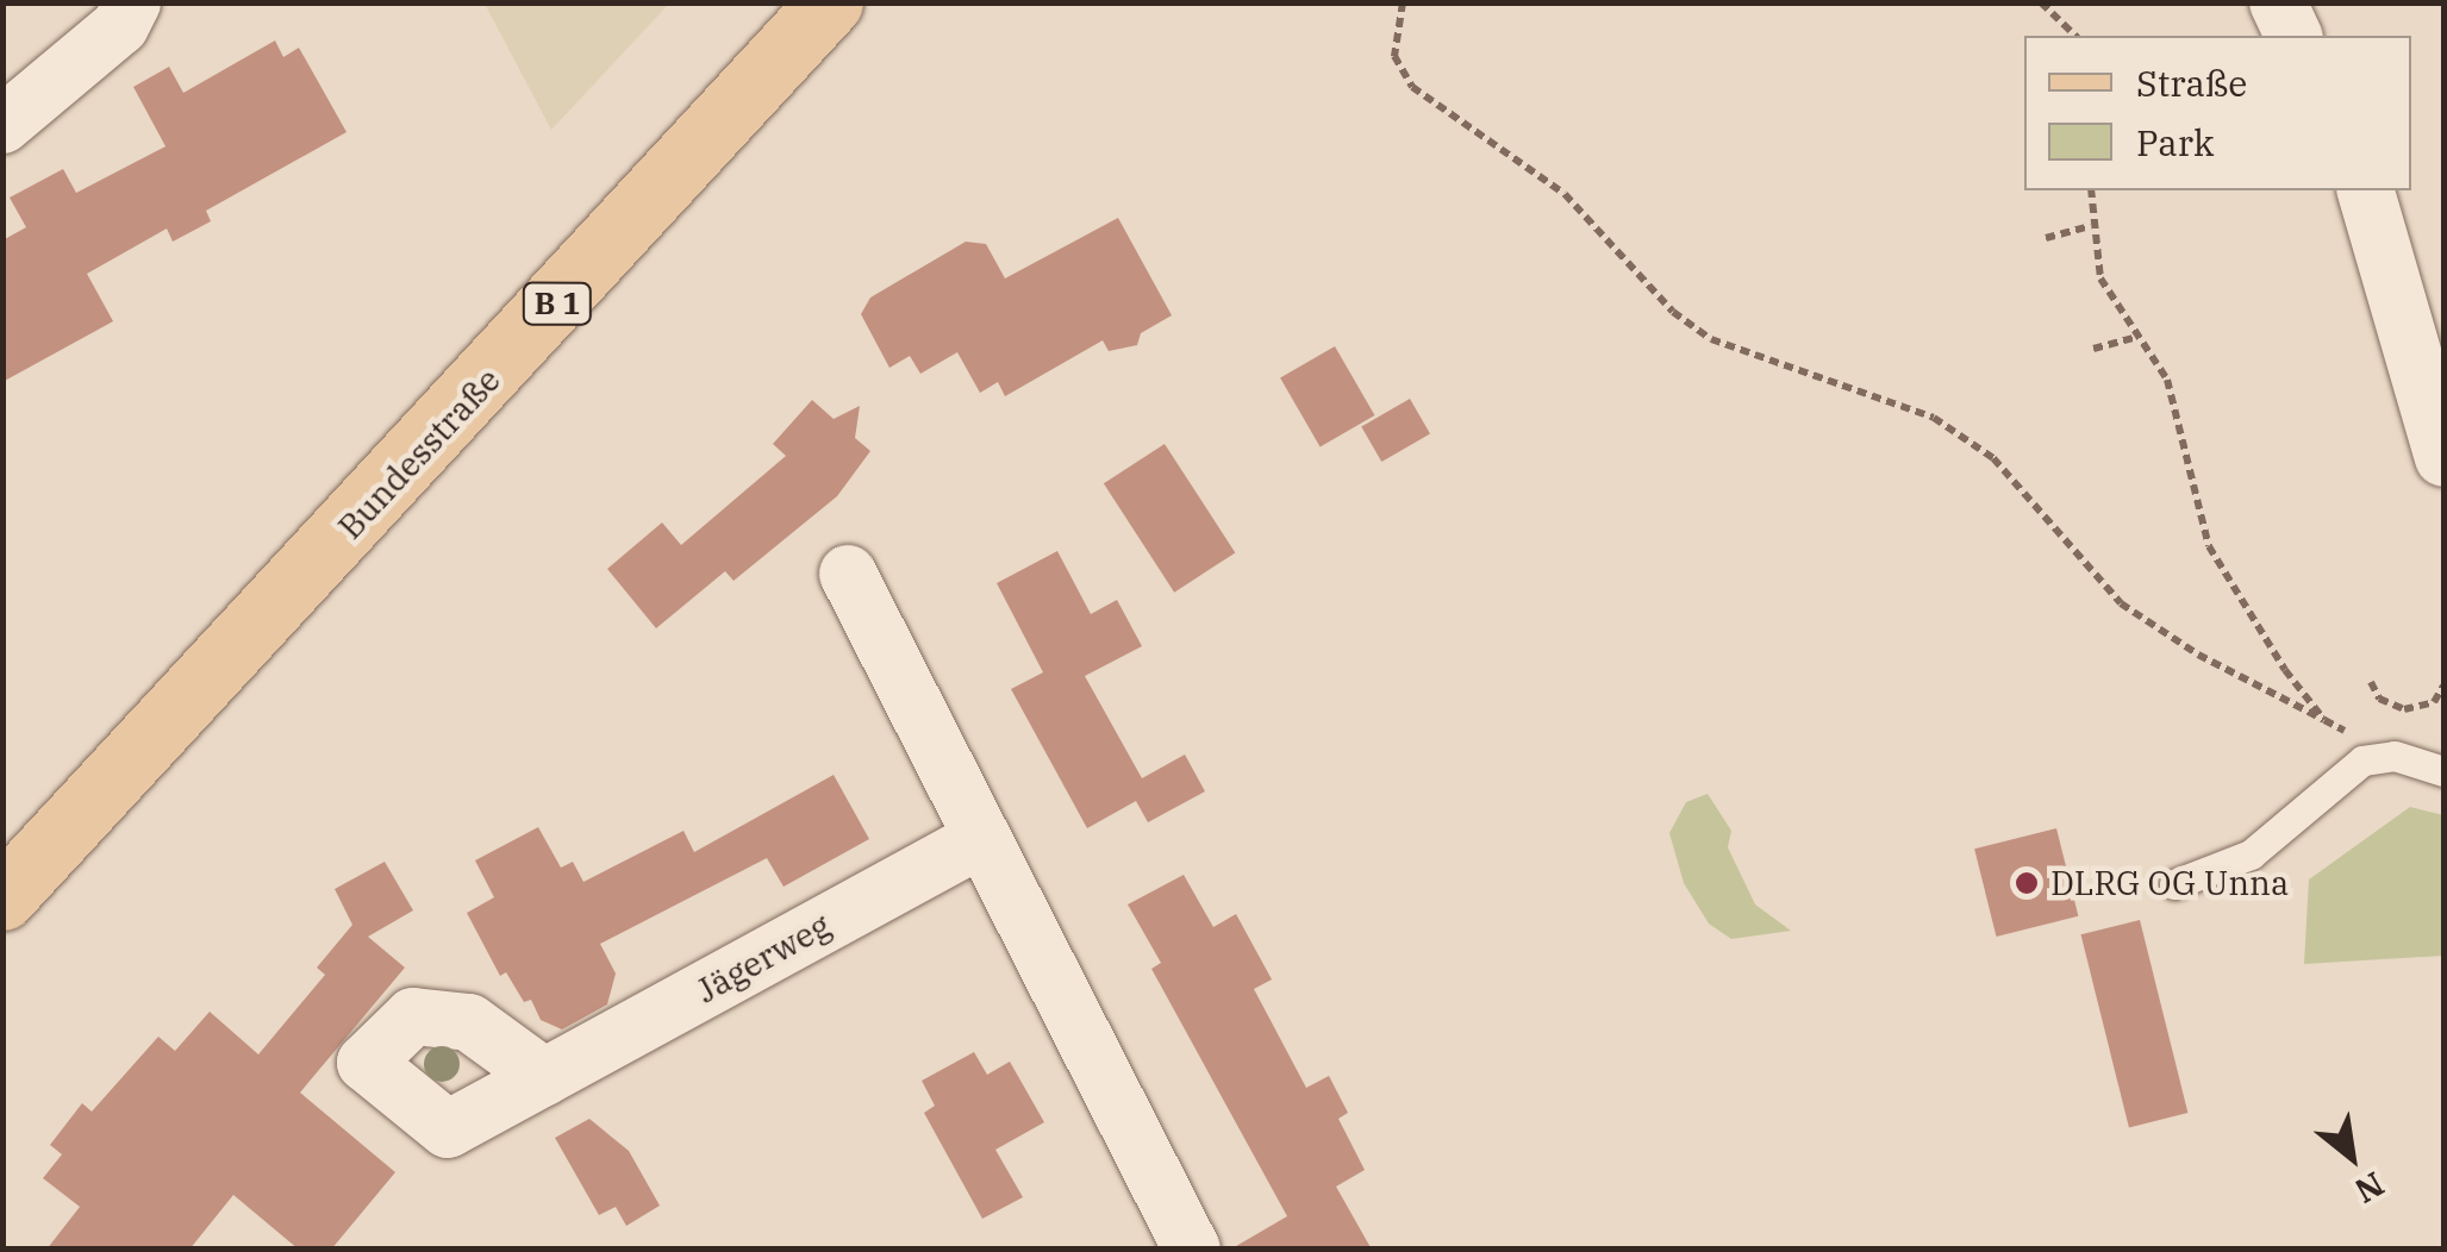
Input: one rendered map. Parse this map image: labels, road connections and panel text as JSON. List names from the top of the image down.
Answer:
{
  "streets": {
    "main road": ["B 1", "Bundesstraße"],
    "street": ["Jägerweg"]
  },
  "places": ["DLRG OG Unna"],
  "legend": ["Straße", "Park"],
  "north": "bottom right"
}
